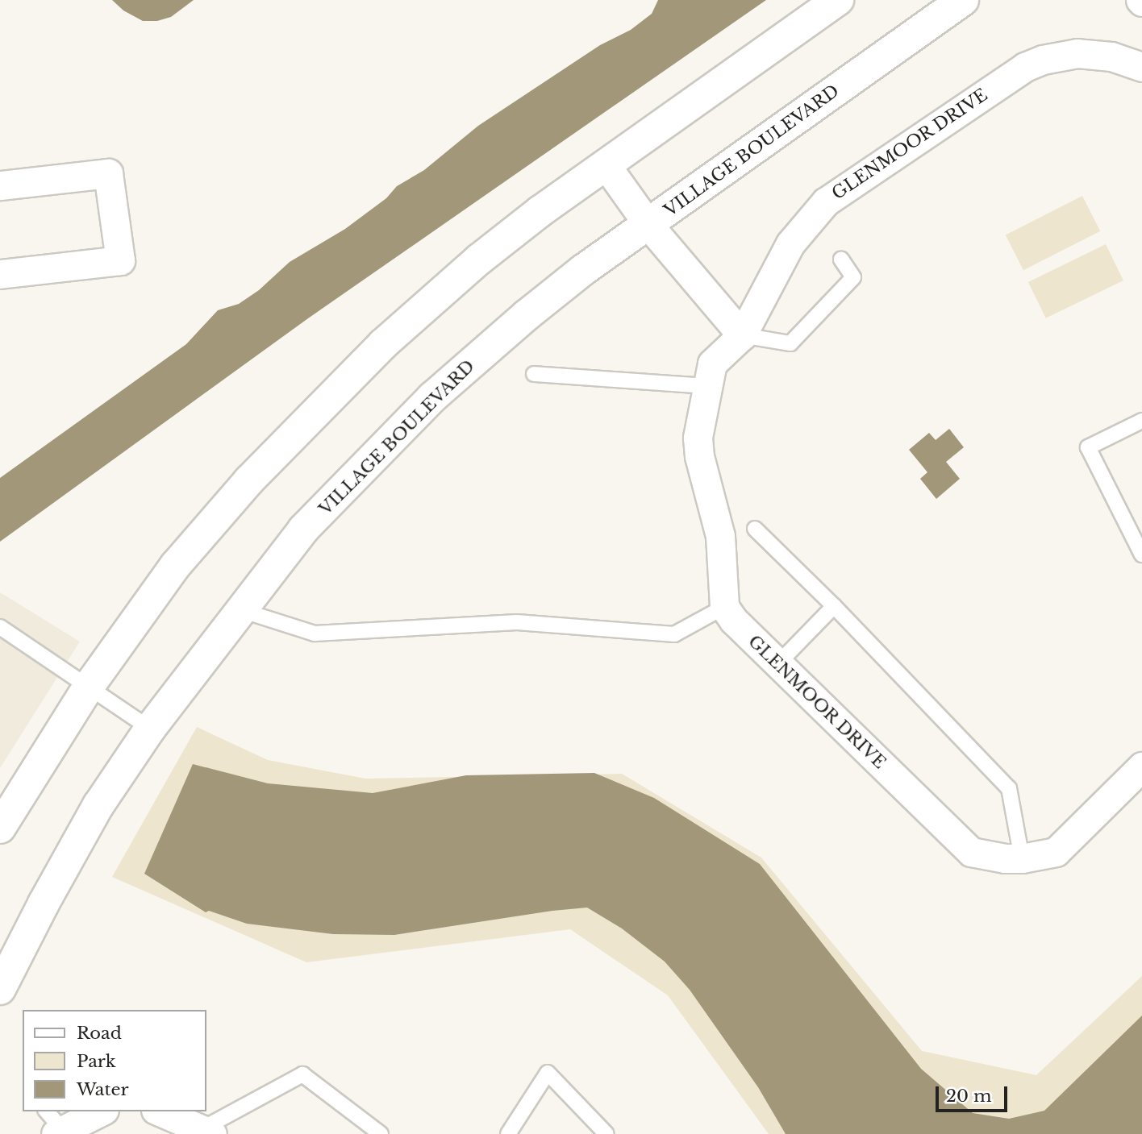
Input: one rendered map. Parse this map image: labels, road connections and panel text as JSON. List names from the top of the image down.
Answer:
{
  "streets": {
    "street": ["GLENMOOR DRIVE", "VILLAGE BOULEVARD"]
  },
  "legend": ["Road", "Park", "Water"],
  "scale_bar": "20 m"
}
